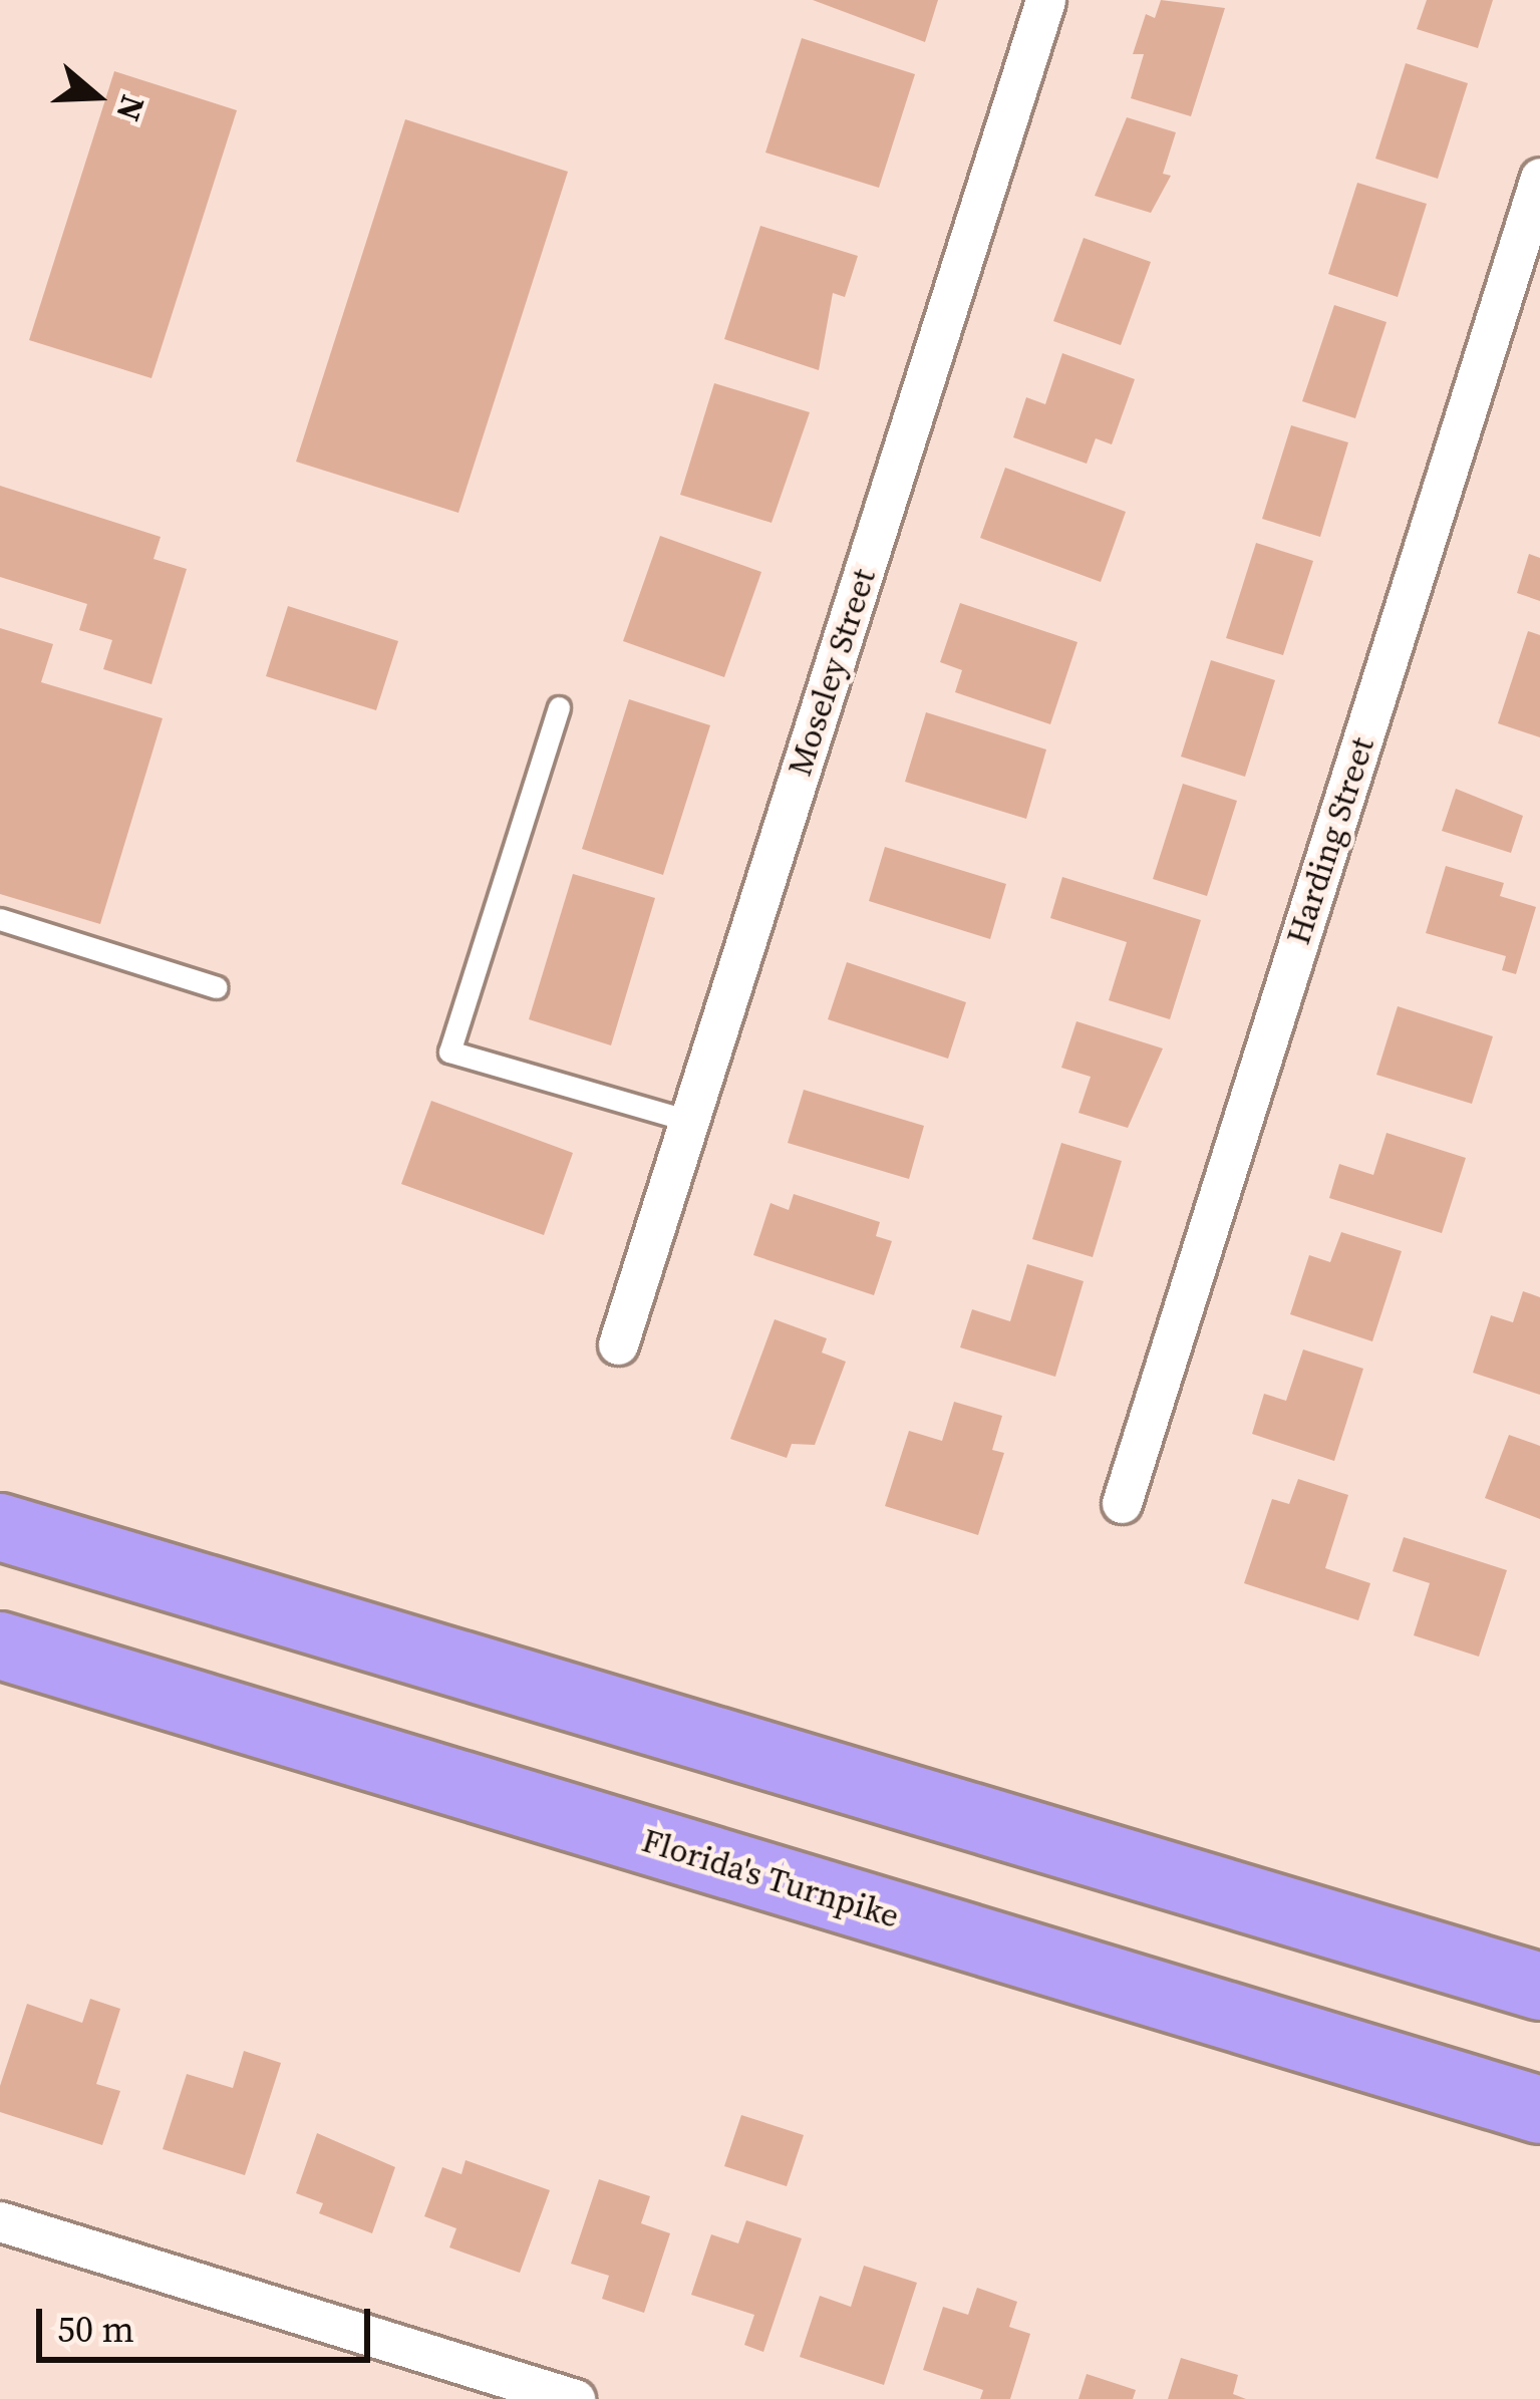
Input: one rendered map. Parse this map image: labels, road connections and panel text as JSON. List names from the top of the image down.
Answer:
{
  "streets": {
    "highway": ["Florida's Turnpike"],
    "street": ["Moseley Street", "Harding Street"]
  },
  "scale_bar": "50 m",
  "north": "right"
}
